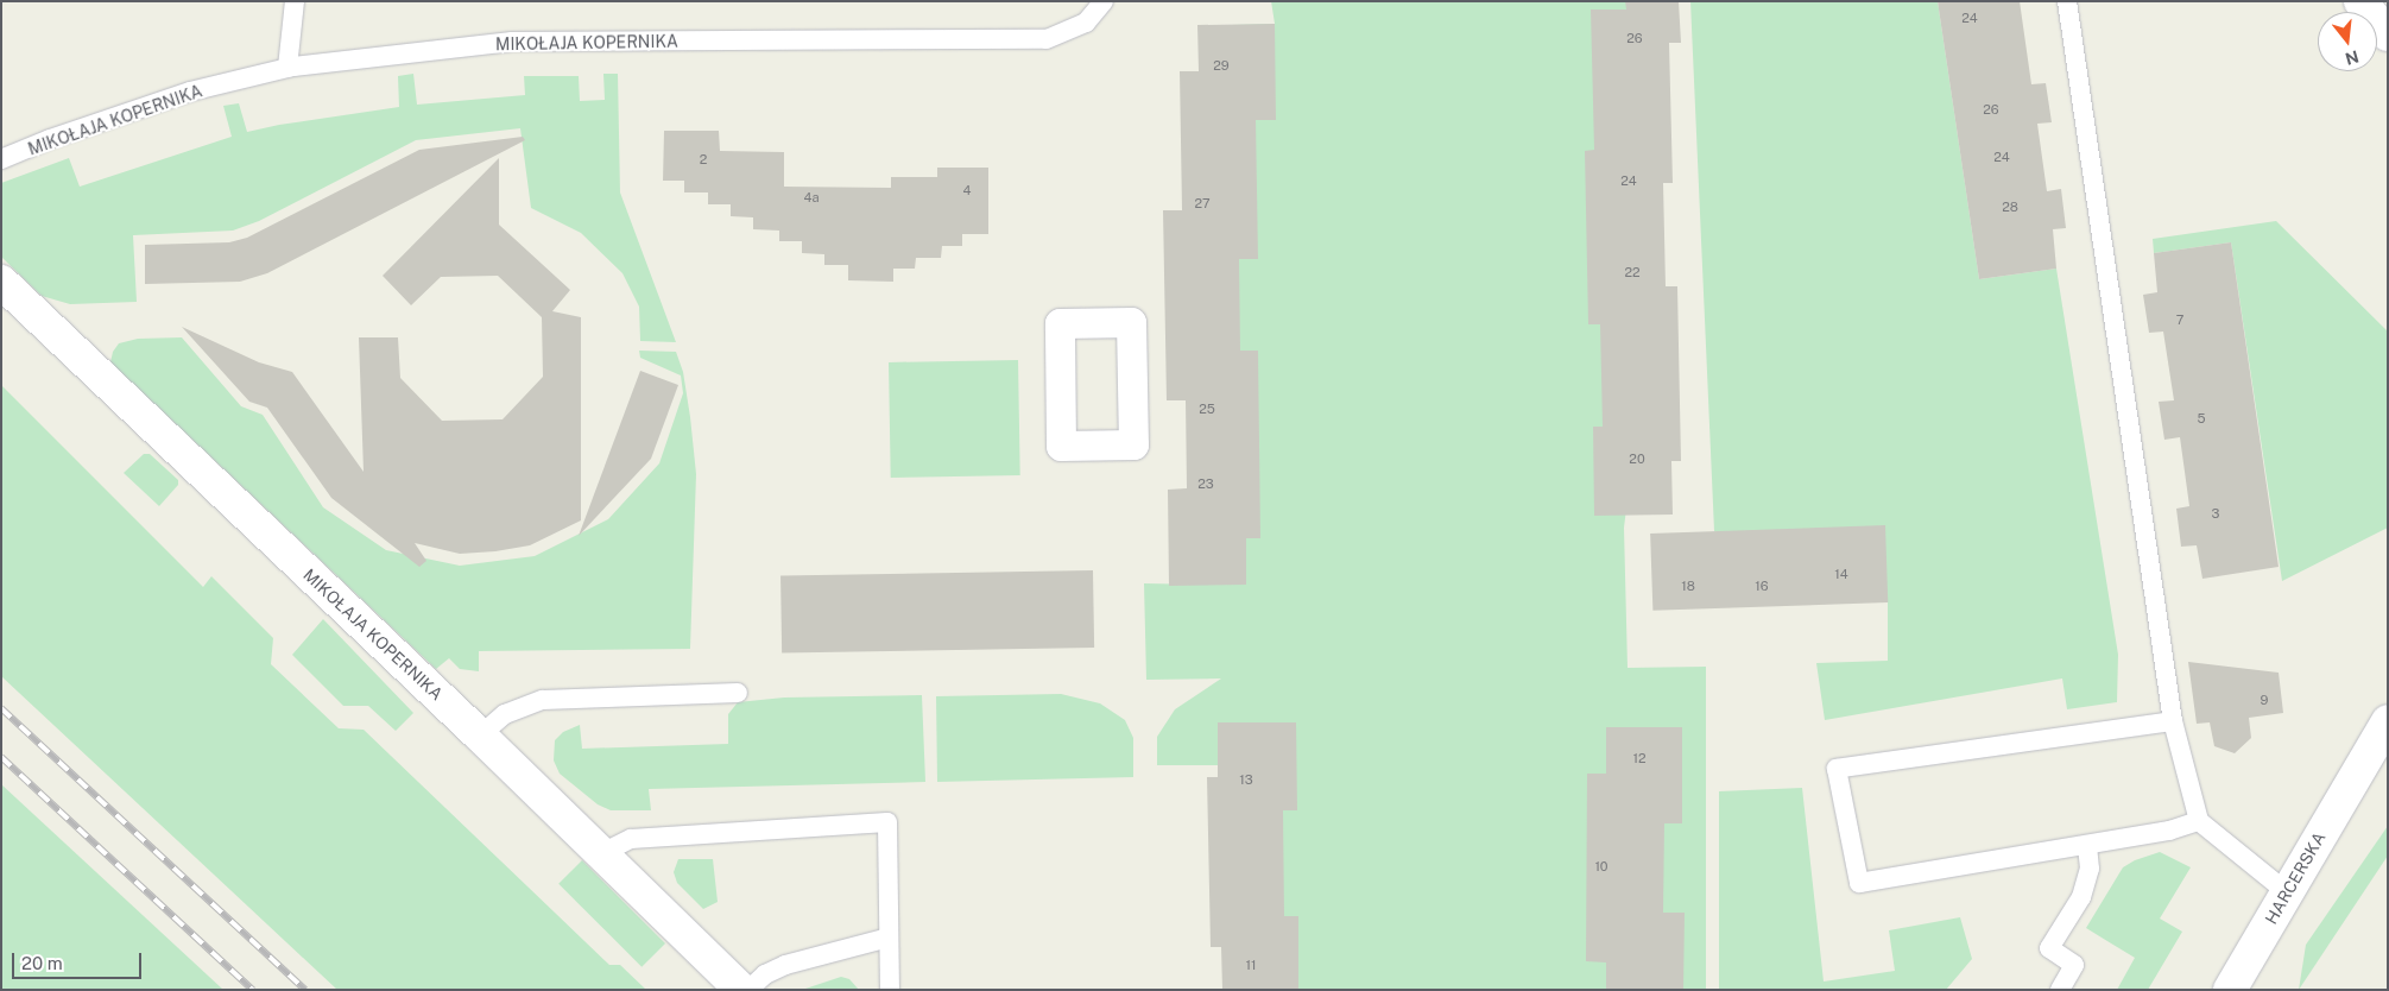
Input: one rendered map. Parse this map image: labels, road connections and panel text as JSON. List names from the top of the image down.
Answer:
{
  "streets": {
    "street": ["MIKOŁAJA KOPERNIKA", "HARCERSKA"]
  },
  "house_numbers": [
    "24",
    "26",
    "29",
    "26",
    "24",
    "2",
    "24",
    "4",
    "4a",
    "27",
    "28",
    "22",
    "7",
    "25",
    "5",
    "20",
    "23",
    "3",
    "14",
    "18",
    "16",
    "9",
    "12",
    "13",
    "10",
    "11"
  ],
  "scale_bar": "20 m",
  "north": "bottom"
}
